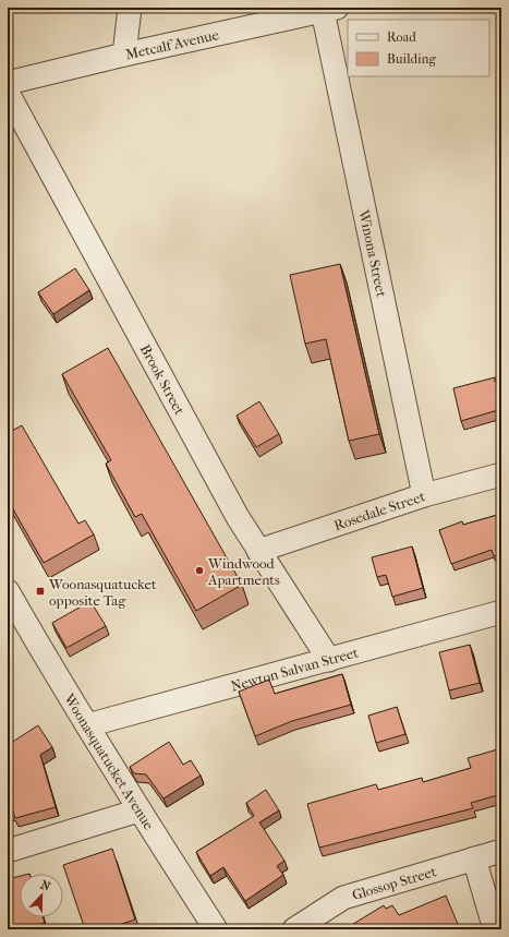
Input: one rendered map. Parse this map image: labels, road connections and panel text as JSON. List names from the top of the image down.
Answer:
{
  "streets": {
    "street": [
      "Metcalf Avenue",
      "Winona Street",
      "Brook Street",
      "Rosedale Street",
      "Newton Salvan Street",
      "Woonasquatucket Avenue",
      "Glossop Street"
    ]
  },
  "crossings": [
    ["Metcalf Avenue", "Winona Street"],
    ["Winona Street", "Rosedale Street"],
    ["Brook Street", "Rosedale Street"],
    ["Brook Street", "Newton Salvan Street"],
    ["Newton Salvan Street", "Woonasquatucket Avenue"]
  ],
  "places": {
    "other": ["Windwood Apartments"],
    "transit": ["Woonasquatucket opposite Tag"]
  },
  "legend": ["Road", "Building"],
  "north": "top"
}
